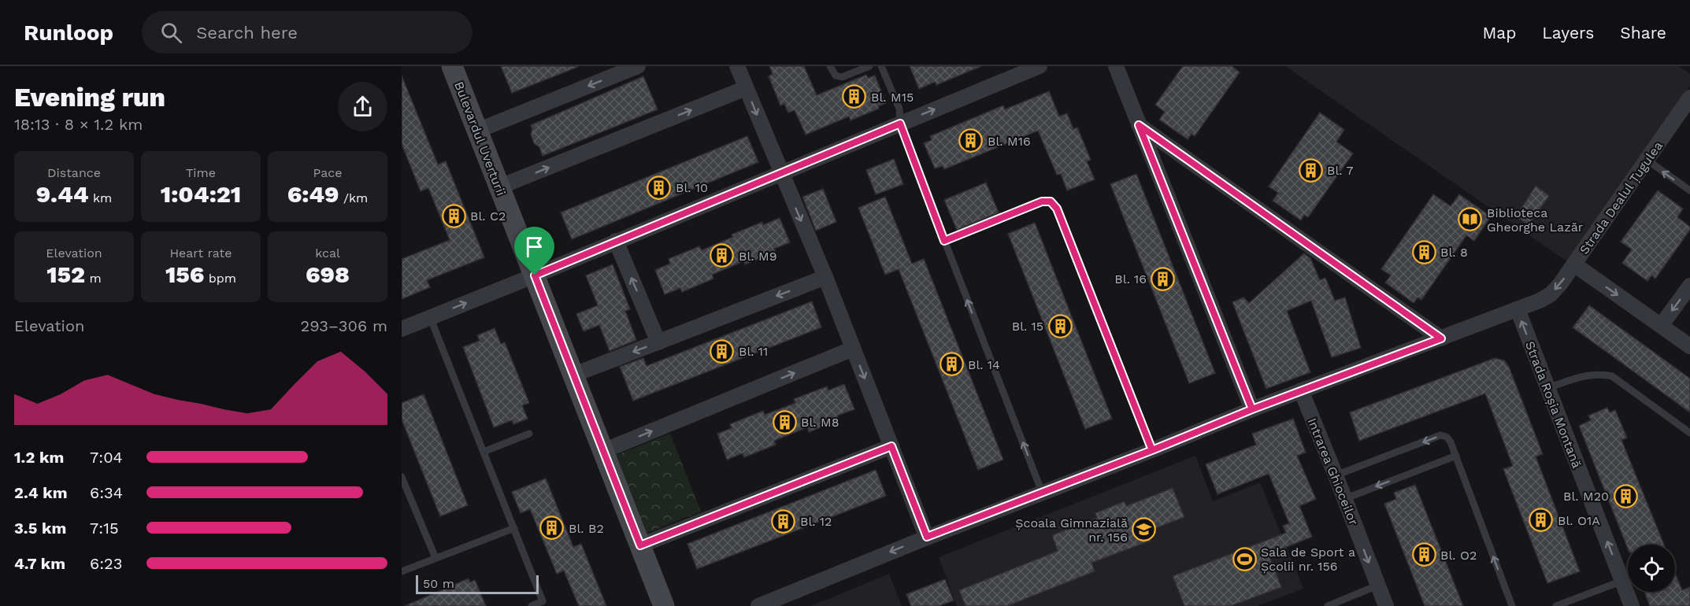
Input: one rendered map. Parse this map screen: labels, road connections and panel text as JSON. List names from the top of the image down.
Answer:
{
  "streets": {
    "main road": ["Bulevardul Uverturii"],
    "street": ["Strada Dealul Țugulea", "Strada Roșia Montană", "Intrarea Ghioceilor"]
  },
  "crossings": [
    ["Strada Dealul Țugulea", "Strada Roșia Montană"],
    ["Strada Dealul Țugulea", "Intrarea Ghioceilor"]
  ],
  "one_way": ["Strada Roșia Montană", "Intrarea Ghioceilor"],
  "places": {
    "building": [
      "Bl. M15",
      "Bl. M16",
      "Bl. 7",
      "Bl. 10",
      "Bl. C2",
      "Bl. 8",
      "Bl. M9",
      "Bl. 16",
      "Bl. 15",
      "Bl. 11",
      "Bl. 14",
      "Bl. M8",
      "Bl. M20",
      "Bl. O1A",
      "Bl. 12",
      "Bl. B2",
      "Bl. O2"
    ],
    "library": ["Biblioteca Gheorghe Lazăr"],
    "school or university": ["Școala Gimnazială nr. 156"],
    "sports": ["Sala de Sport a Școlii nr. 156"]
  },
  "scale_bar": "50 m",
  "page": {
    "header": "Runloop",
    "search": "Search here",
    "nav": ["Map", "Layers", "Share"],
    "heading": ["Evening run", "18:13 · 8 × 1.2 km"],
    "stats": [
      ["Distance", "9.44 km"],
      ["Time", "1:04:21"],
      ["Pace", "6:49 /km"],
      ["Elevation", "152 m"],
      ["Heart rate", "156 bpm"],
      ["kcal", "698"]
    ],
    "chart": ["Elevation", "293–306 m"],
    "list": [
      {
        "name": "1.2 km",
        "note": "7:04"
      },
      {
        "name": "2.4 km",
        "note": "6:34"
      },
      {
        "name": "3.5 km",
        "note": "7:15"
      },
      {
        "name": "4.7 km",
        "note": "6:23"
      }
    ],
    "scale": "50 m"
  }
}
